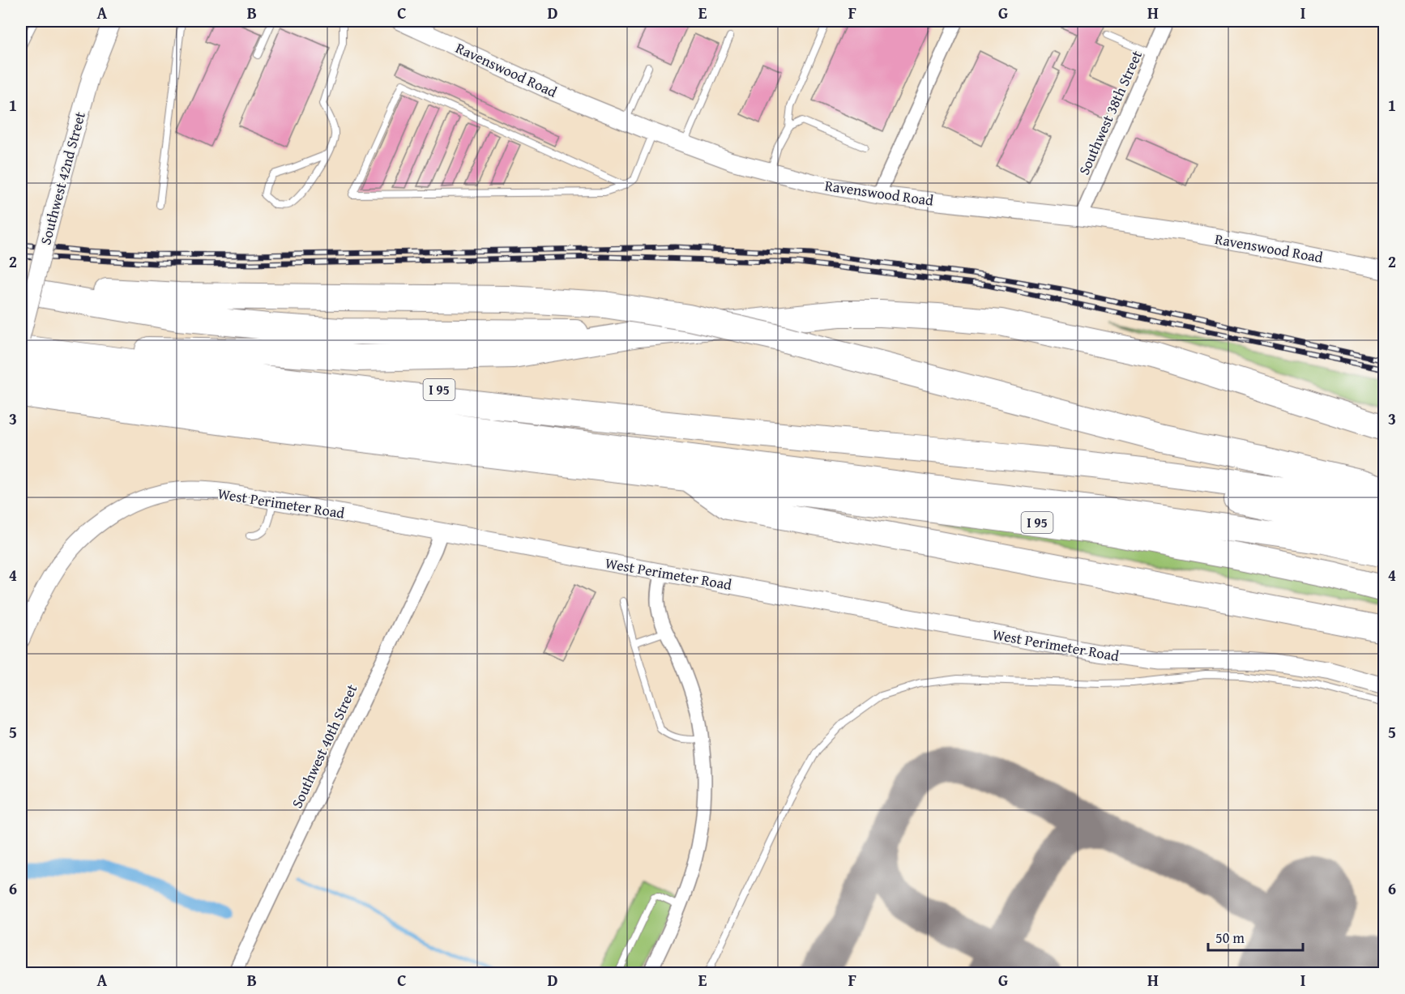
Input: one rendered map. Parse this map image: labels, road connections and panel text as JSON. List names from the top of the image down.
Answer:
{
  "streets": {
    "highway": ["I 95"],
    "street": [
      "Ravenswood Road",
      "Southwest 38th Street",
      "Southwest 42nd Street",
      "West Perimeter Road",
      "Southwest 40th Street"
    ]
  },
  "crossings": [
    ["Ravenswood Road", "Southwest 38th Street"],
    ["Southwest 42nd Street", "I 95"],
    ["West Perimeter Road", "Southwest 40th Street"]
  ],
  "scale_bar": "50 m",
  "grid": {
    "columns": [
      "A",
      "B",
      "C",
      "D",
      "E",
      "F",
      "G",
      "H",
      "I"
    ],
    "rows": [
      "1",
      "2",
      "3",
      "4",
      "5",
      "6"
    ]
  }
}
